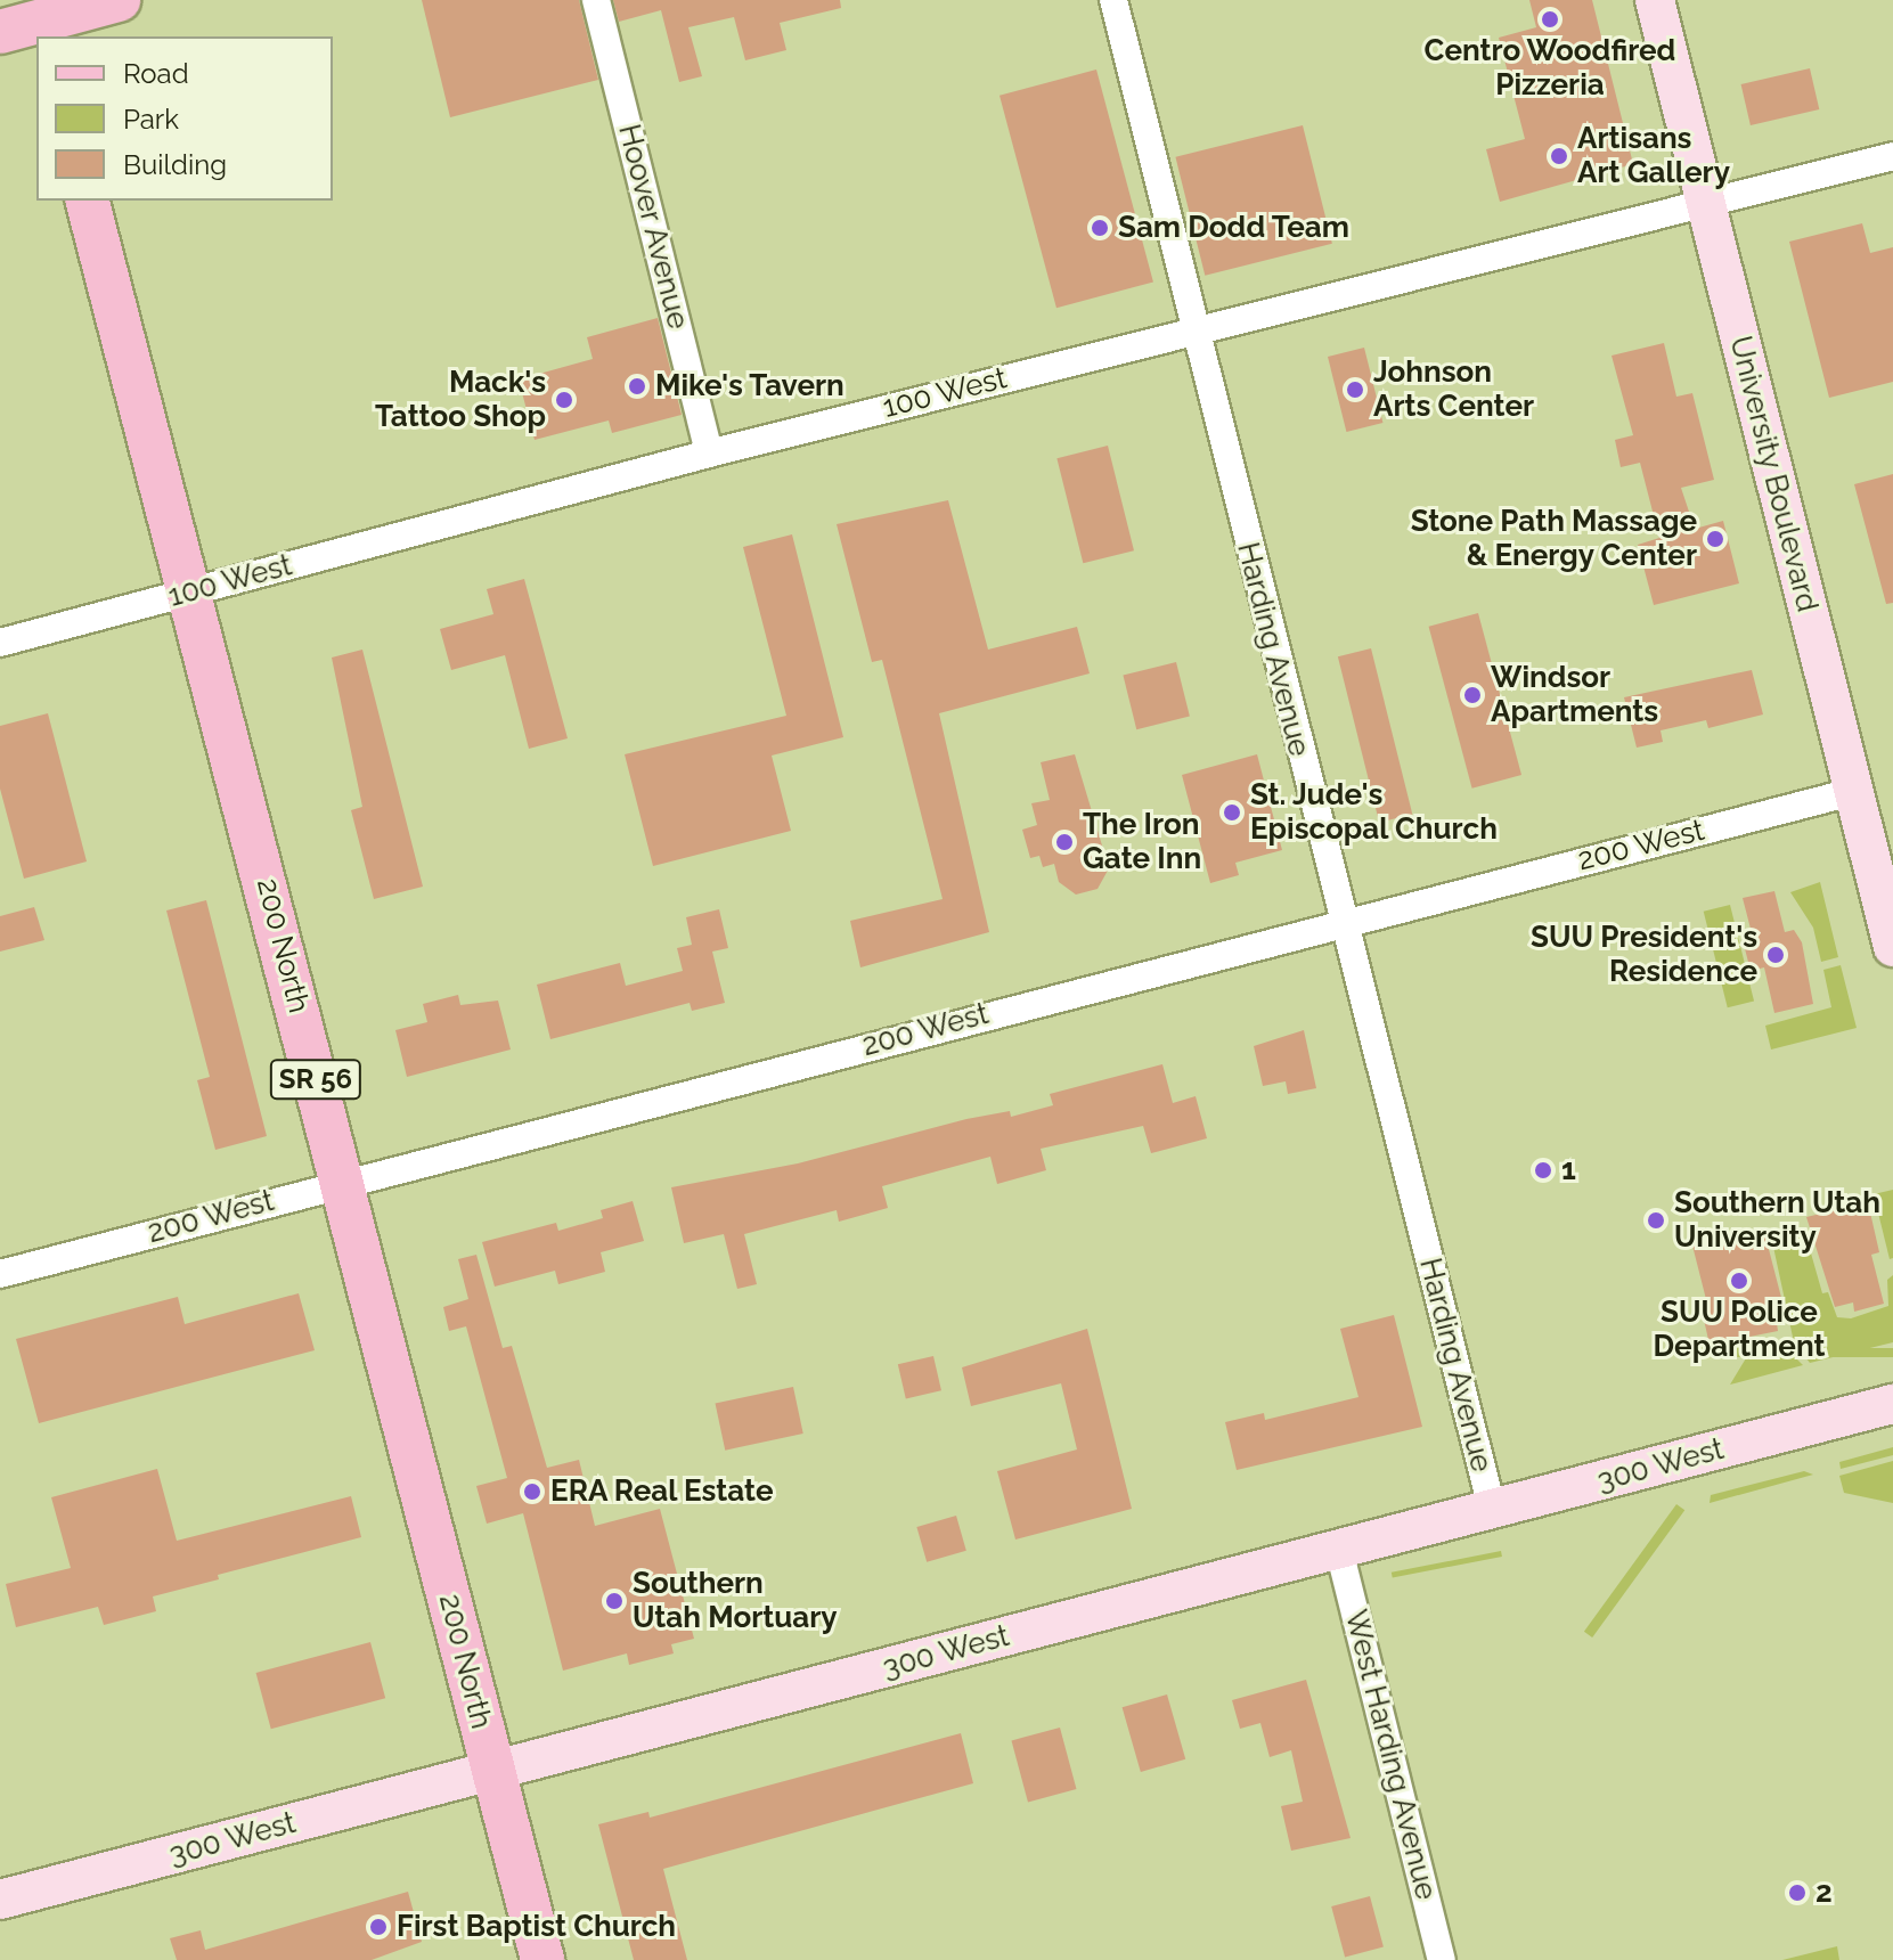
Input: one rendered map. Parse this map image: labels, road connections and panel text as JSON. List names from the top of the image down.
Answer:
{
  "streets": {
    "main road": ["200 North", "SR 56"],
    "street": [
      "Hoover Avenue",
      "100 West",
      "University Boulevard",
      "Harding Avenue",
      "200 West",
      "300 West",
      "West Harding Avenue"
    ]
  },
  "crossings": [
    ["Hoover Avenue", "100 West"],
    ["100 West", "University Boulevard"],
    ["100 West", "Harding Avenue"],
    ["100 West", "200 North"],
    ["University Boulevard", "200 West"],
    ["Harding Avenue", "200 West"],
    ["Harding Avenue", "300 West"],
    ["200 West", "200 North"],
    ["200 North", "300 West"],
    ["300 West", "West Harding Avenue"]
  ],
  "places": [
    "Centro Woodfired Pizzeria",
    "Artisans Art Gallery",
    "Sam Dodd Team",
    "Mike's Tavern",
    "Johnson Arts Center",
    "Mack's Tattoo Shop",
    "Stone Path Massage & Energy Center",
    "Windsor Apartments",
    "St. Jude's Episcopal Church",
    "The Iron Gate Inn",
    "SUU President's Residence",
    "1",
    "Southern Utah University",
    "SUU Police Department",
    "ERA Real Estate",
    "Southern Utah Mortuary",
    "2",
    "First Baptist Church"
  ],
  "legend": ["Road", "Park", "Building"]
}
